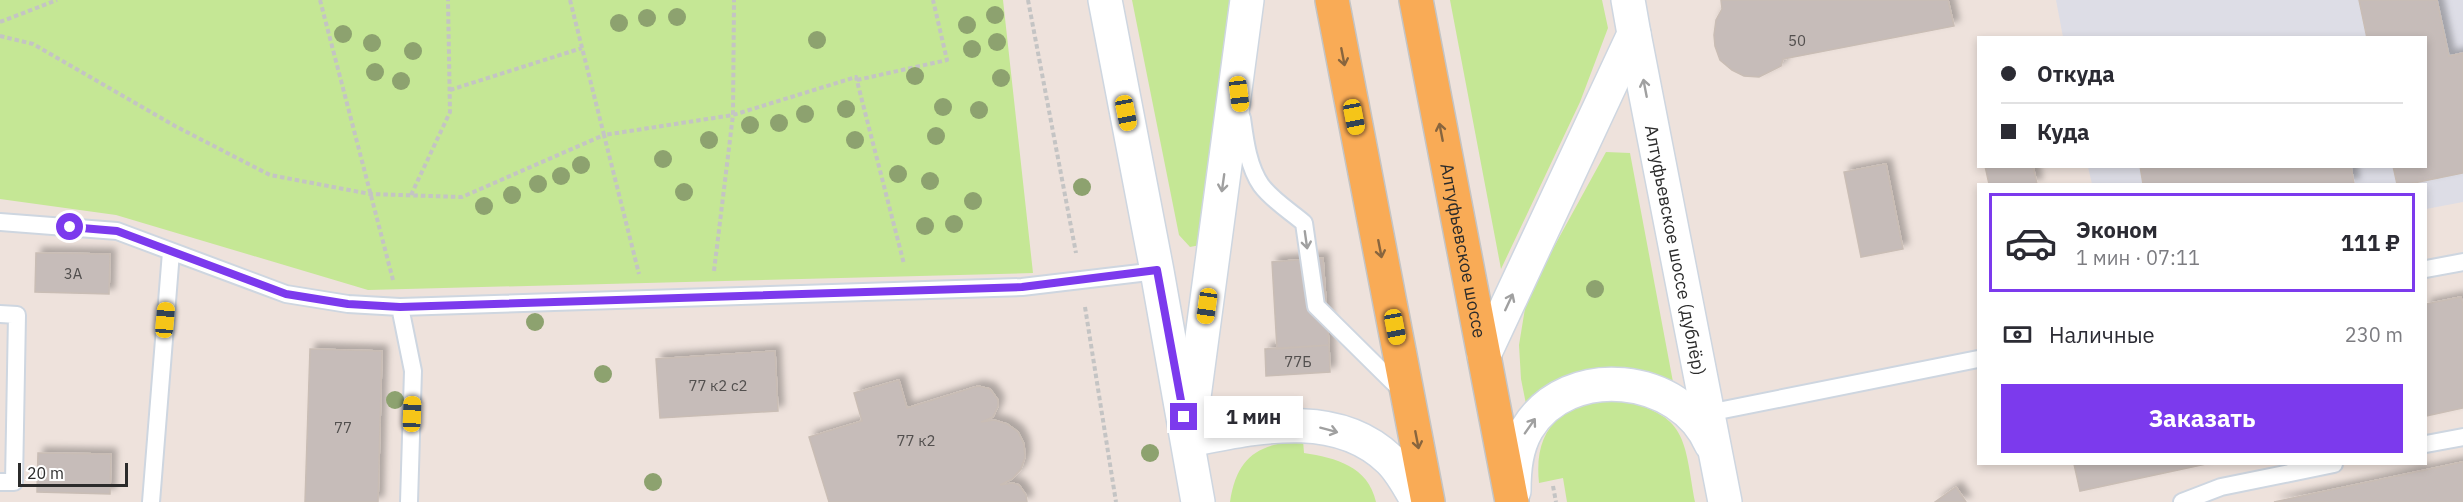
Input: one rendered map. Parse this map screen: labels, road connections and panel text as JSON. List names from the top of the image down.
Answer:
{
  "streets": {
    "main road": ["Алтуфьевское шоссе"],
    "street": ["Алтуфьевское шоссе (дублёр)"]
  },
  "one_way": ["Алтуфьевское шоссе (дублёр)"],
  "house_numbers": [
    "50",
    "3А",
    "77Б",
    "77 к2 с2",
    "77",
    "77 к2"
  ],
  "scale_bar": "20 m",
  "page": {
    "banner": ["Откуда", "Куда"],
    "list": [
      {
        "name": "Эконом",
        "note": "1 мин · 07:11",
        "value": "111 ₽"
      }
    ],
    "pay": ["Наличные", "230 m"],
    "buttons": "Заказать",
    "bubble": "1 мин",
    "scale": "20 m"
  }
}
